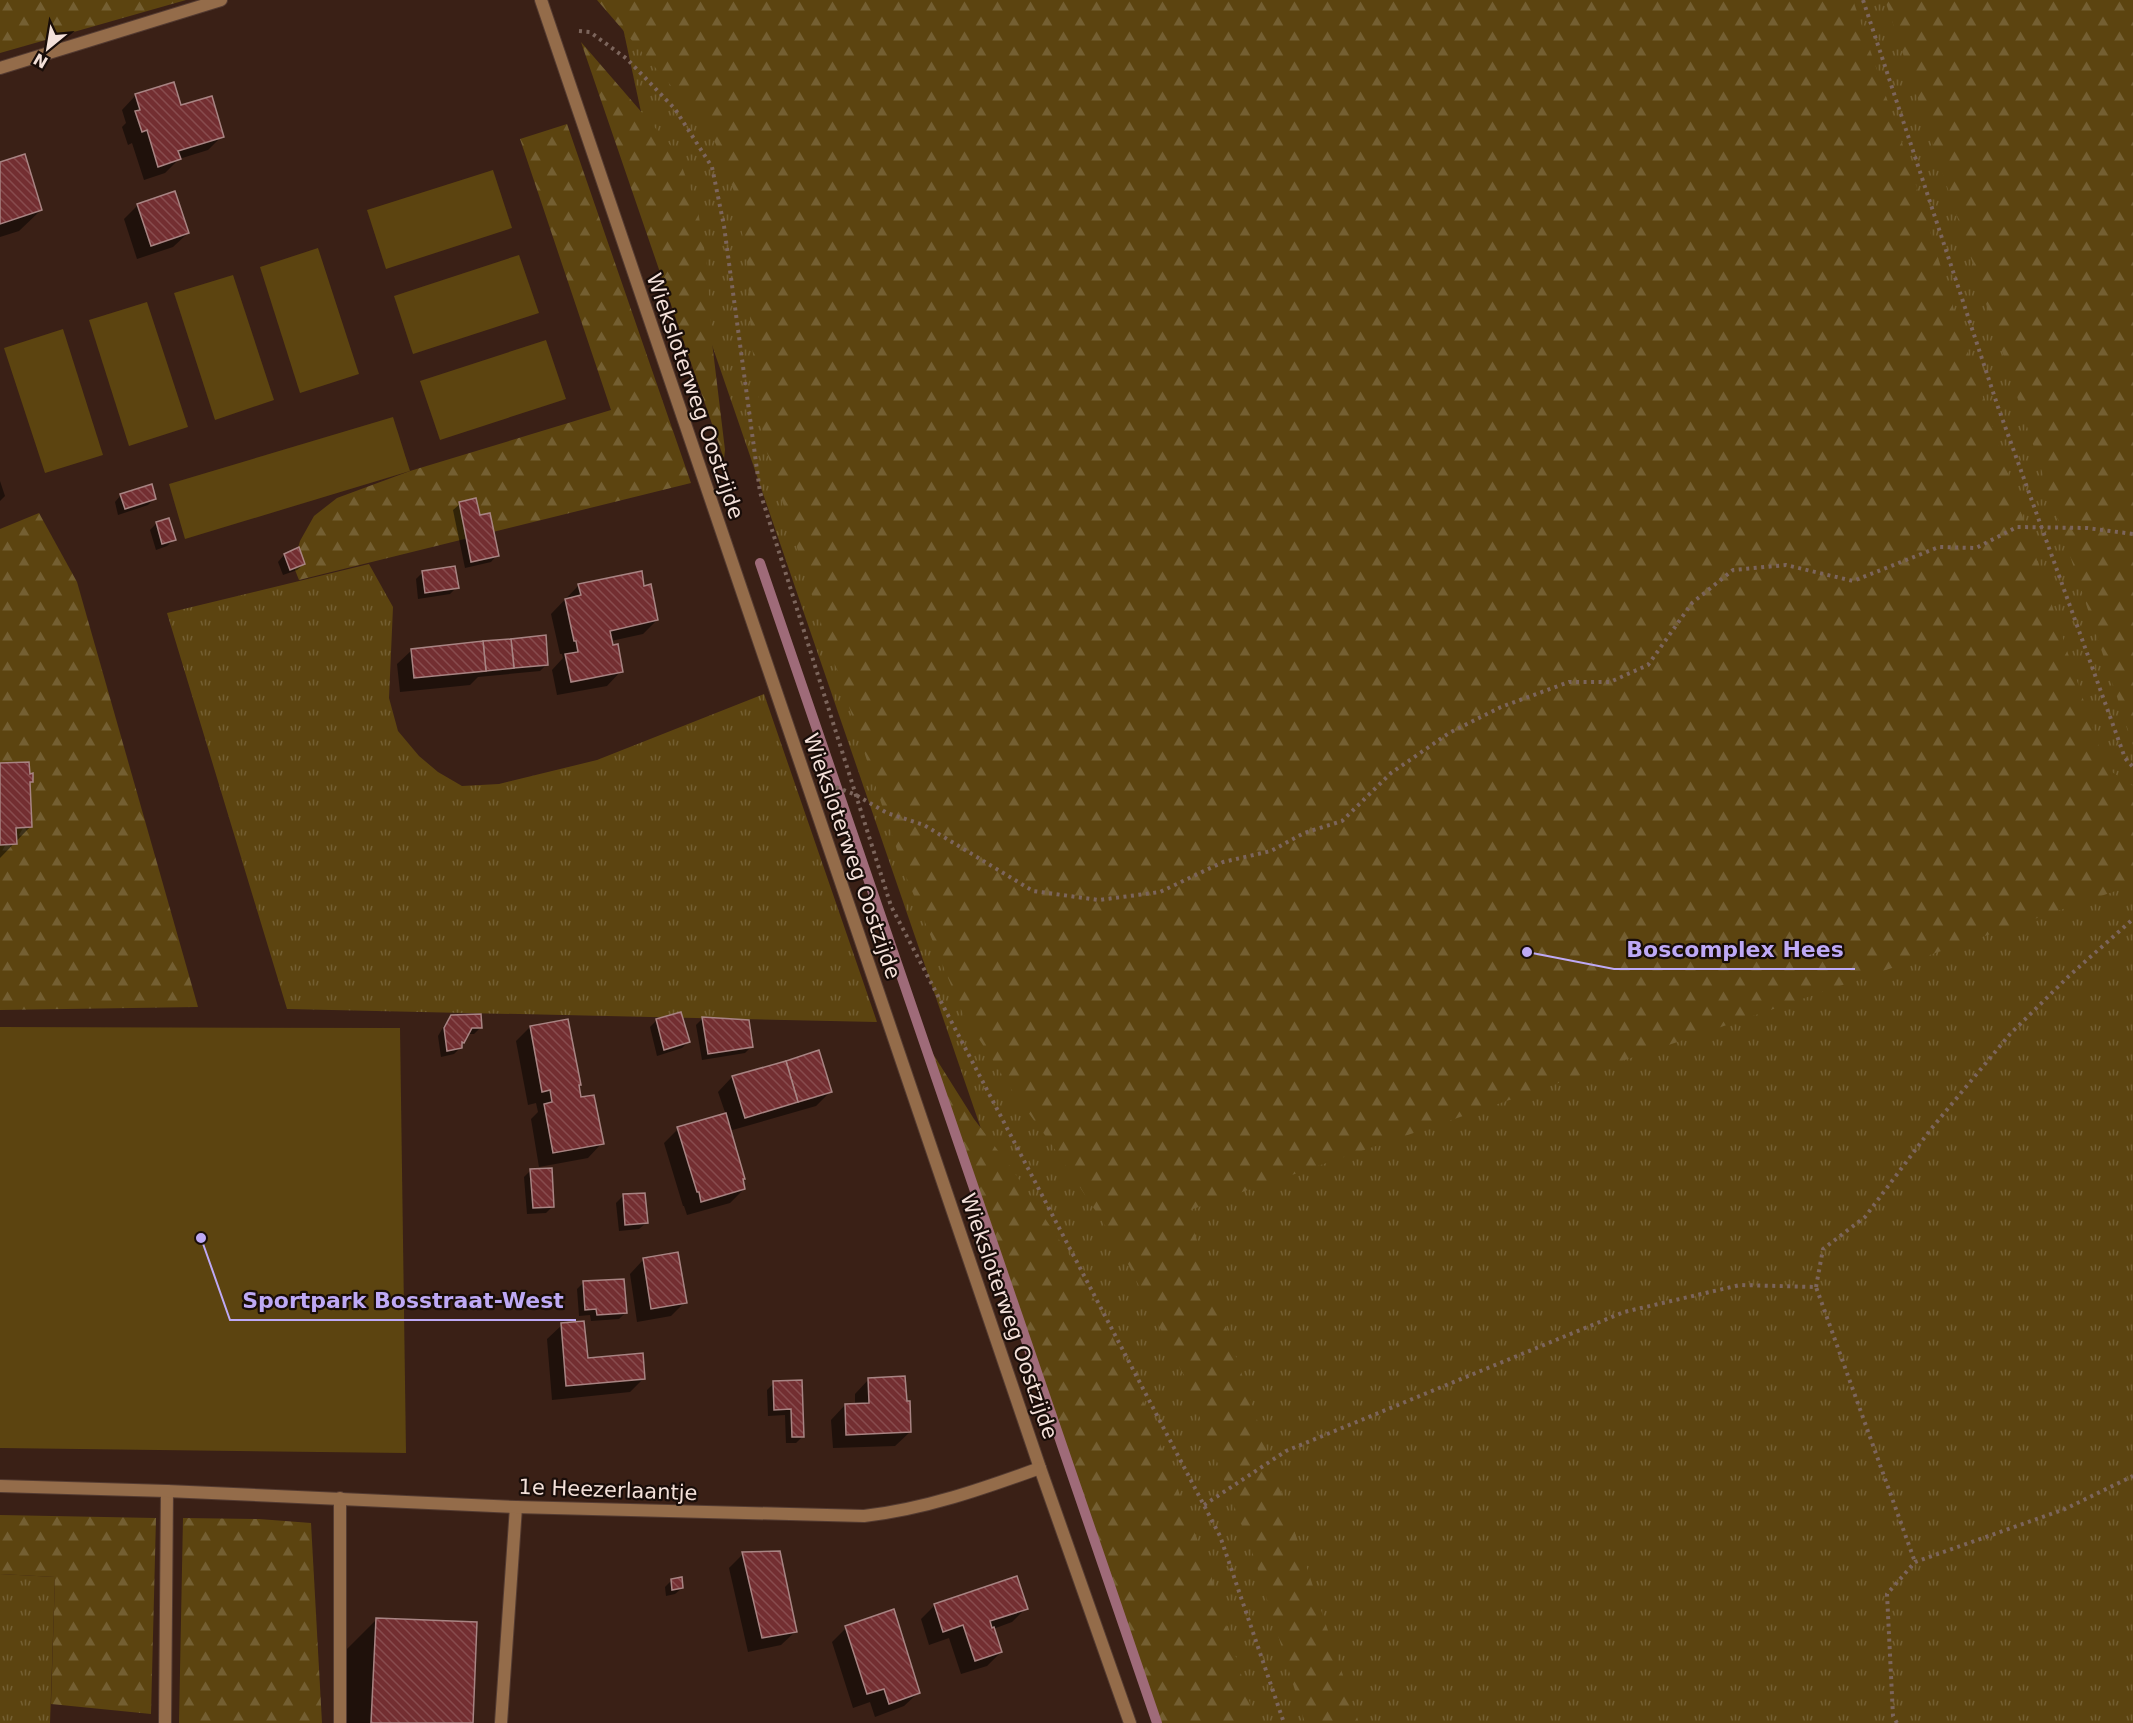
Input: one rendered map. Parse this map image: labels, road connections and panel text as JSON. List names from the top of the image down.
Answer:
{
  "streets": {
    "street": ["Wieksloterweg Oostzijde", "1e Heezerlaantje"]
  },
  "crossings": [
    ["Wieksloterweg Oostzijde", "1e Heezerlaantje"]
  ],
  "places": ["Boscomplex Hees", "Sportpark Bosstraat-West"],
  "north": "bottom left"
}
